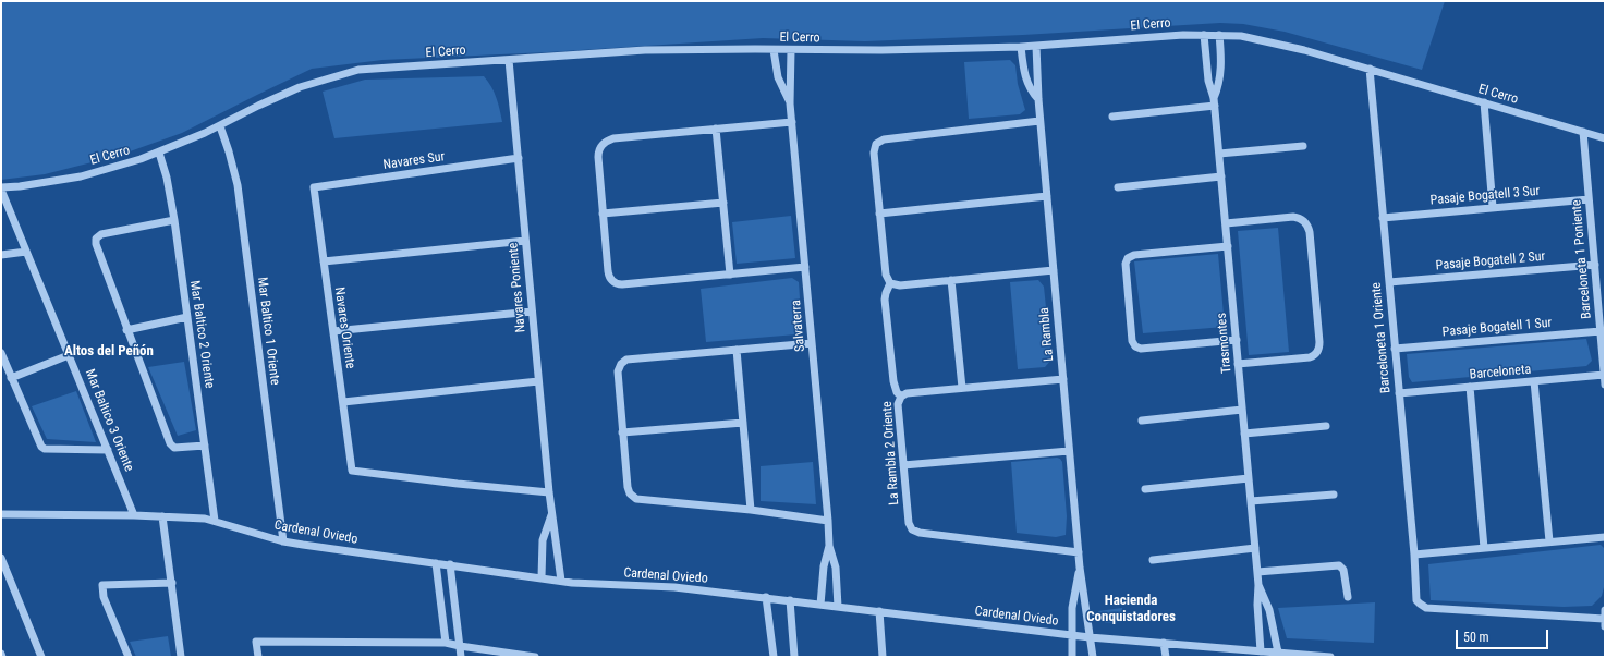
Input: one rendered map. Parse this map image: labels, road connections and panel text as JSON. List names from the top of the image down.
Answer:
{
  "streets": {
    "street": [
      "El Cerro",
      "Navares Sur",
      "Pasaje Bogatell 3 Sur",
      "Barceloneta 1 Poniente",
      "Pasaje Bogatell 2 Sur",
      "Navares Poniente",
      "Salvaterra",
      "Navares Oriente",
      "Pasaje Bogatell 1 Sur",
      "Mar Baltico 1 Oriente",
      "Mar Baltico 2 Oriente",
      "La Rambla",
      "Barceloneta 1 Oriente",
      "Trasmontes",
      "Barceloneta",
      "Mar Baltico 3 Oriente",
      "La Rambla 2 Oriente",
      "Cardenal Oviedo"
    ]
  },
  "crossings": [
    ["El Cerro", "Barceloneta 1 Poniente"],
    ["El Cerro", "Navares Poniente"],
    ["El Cerro", "Salvaterra"],
    ["El Cerro", "Mar Baltico 1 Oriente"],
    ["El Cerro", "Mar Baltico 2 Oriente"],
    ["El Cerro", "La Rambla"],
    ["El Cerro", "Barceloneta 1 Oriente"],
    ["El Cerro", "Trasmontes"],
    ["El Cerro", "Mar Baltico 3 Oriente"],
    ["Navares Sur", "Navares Poniente"],
    ["Navares Sur", "Navares Oriente"],
    ["Pasaje Bogatell 3 Sur", "Barceloneta 1 Poniente"],
    ["Pasaje Bogatell 3 Sur", "Barceloneta 1 Oriente"],
    ["Barceloneta 1 Poniente", "Pasaje Bogatell 2 Sur"],
    ["Barceloneta 1 Poniente", "Pasaje Bogatell 1 Sur"],
    ["Barceloneta 1 Poniente", "Barceloneta"],
    ["Pasaje Bogatell 2 Sur", "Barceloneta 1 Oriente"],
    ["Navares Poniente", "Navares Oriente"],
    ["Navares Poniente", "Cardenal Oviedo"],
    ["Salvaterra", "Cardenal Oviedo"],
    ["Pasaje Bogatell 1 Sur", "Barceloneta 1 Oriente"],
    ["Mar Baltico 1 Oriente", "Cardenal Oviedo"],
    ["Mar Baltico 2 Oriente", "Cardenal Oviedo"],
    ["La Rambla", "La Rambla 2 Oriente"],
    ["La Rambla", "Cardenal Oviedo"],
    ["Barceloneta 1 Oriente", "Barceloneta"],
    ["Trasmontes", "Cardenal Oviedo"],
    ["Mar Baltico 3 Oriente", "Cardenal Oviedo"]
  ],
  "districts": ["Altos del Peñón", "Hacienda Conquistadores"],
  "scale_bar": "50 m"
}
